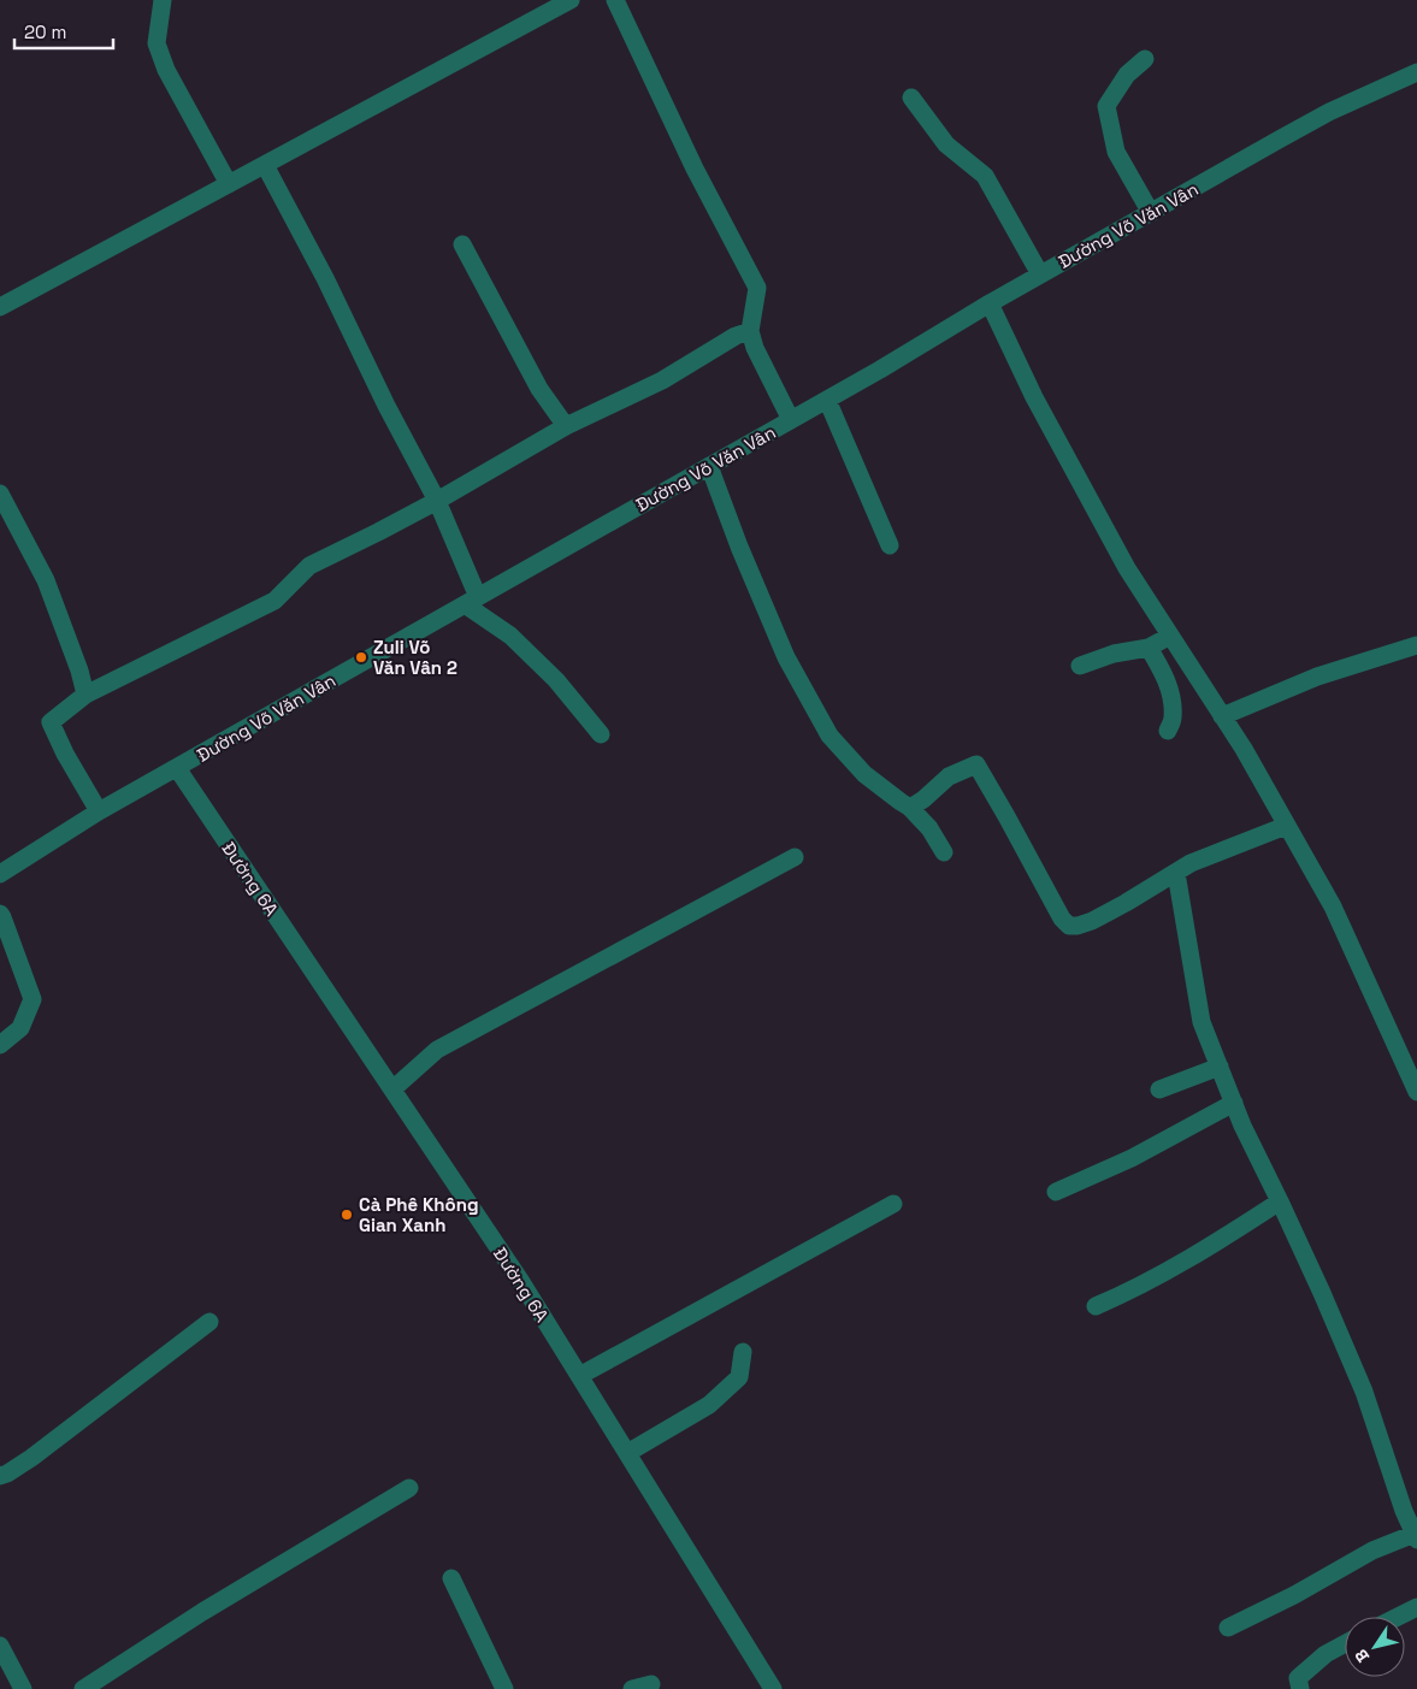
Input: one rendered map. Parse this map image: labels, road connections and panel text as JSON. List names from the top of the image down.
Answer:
{
  "streets": {
    "street": ["Đường Võ Văn Vân", "Đường 6A"]
  },
  "crossings": [
    ["Đường Võ Văn Vân", "Đường 6A"]
  ],
  "places": ["Zuli Võ Văn Vân 2", "Cà Phê Không Gian Xanh"],
  "scale_bar": "20 m",
  "north": "bottom left"
}
